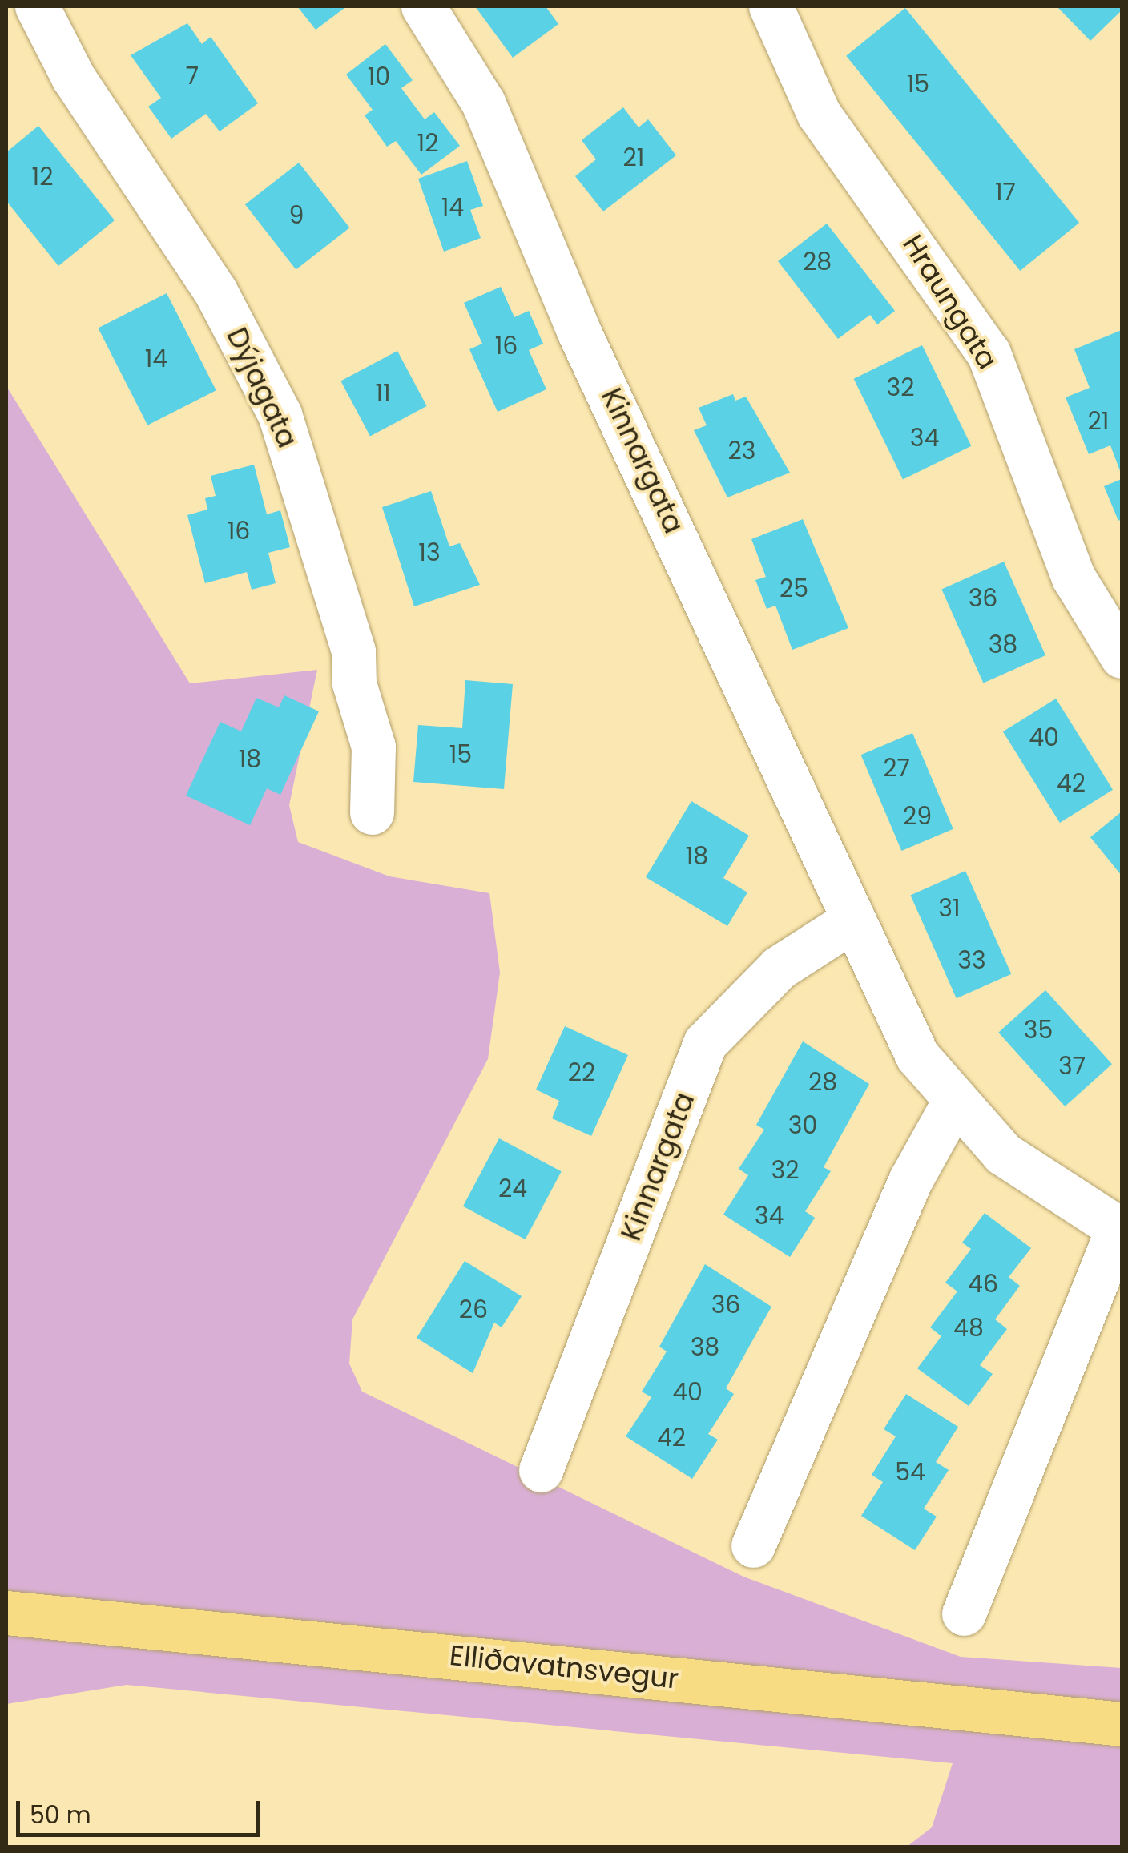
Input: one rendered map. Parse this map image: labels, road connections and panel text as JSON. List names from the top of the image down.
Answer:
{
  "streets": {
    "main road": ["Elliðavatnsvegur"],
    "street": ["Hraungata", "Dýjagata", "Kinnargata"]
  },
  "house_numbers": [
    "7",
    "10",
    "15",
    "12",
    "21",
    "12",
    "17",
    "14",
    "9",
    "28",
    "16",
    "14",
    "32",
    "11",
    "21",
    "34",
    "23",
    "16",
    "13",
    "25",
    "36",
    "38",
    "40",
    "15",
    "18",
    "27",
    "42",
    "29",
    "18",
    "31",
    "33",
    "35",
    "37",
    "22",
    "28",
    "30",
    "32",
    "24",
    "34",
    "46",
    "36",
    "26",
    "48",
    "38",
    "40",
    "42",
    "54"
  ],
  "scale_bar": "50 m"
}
